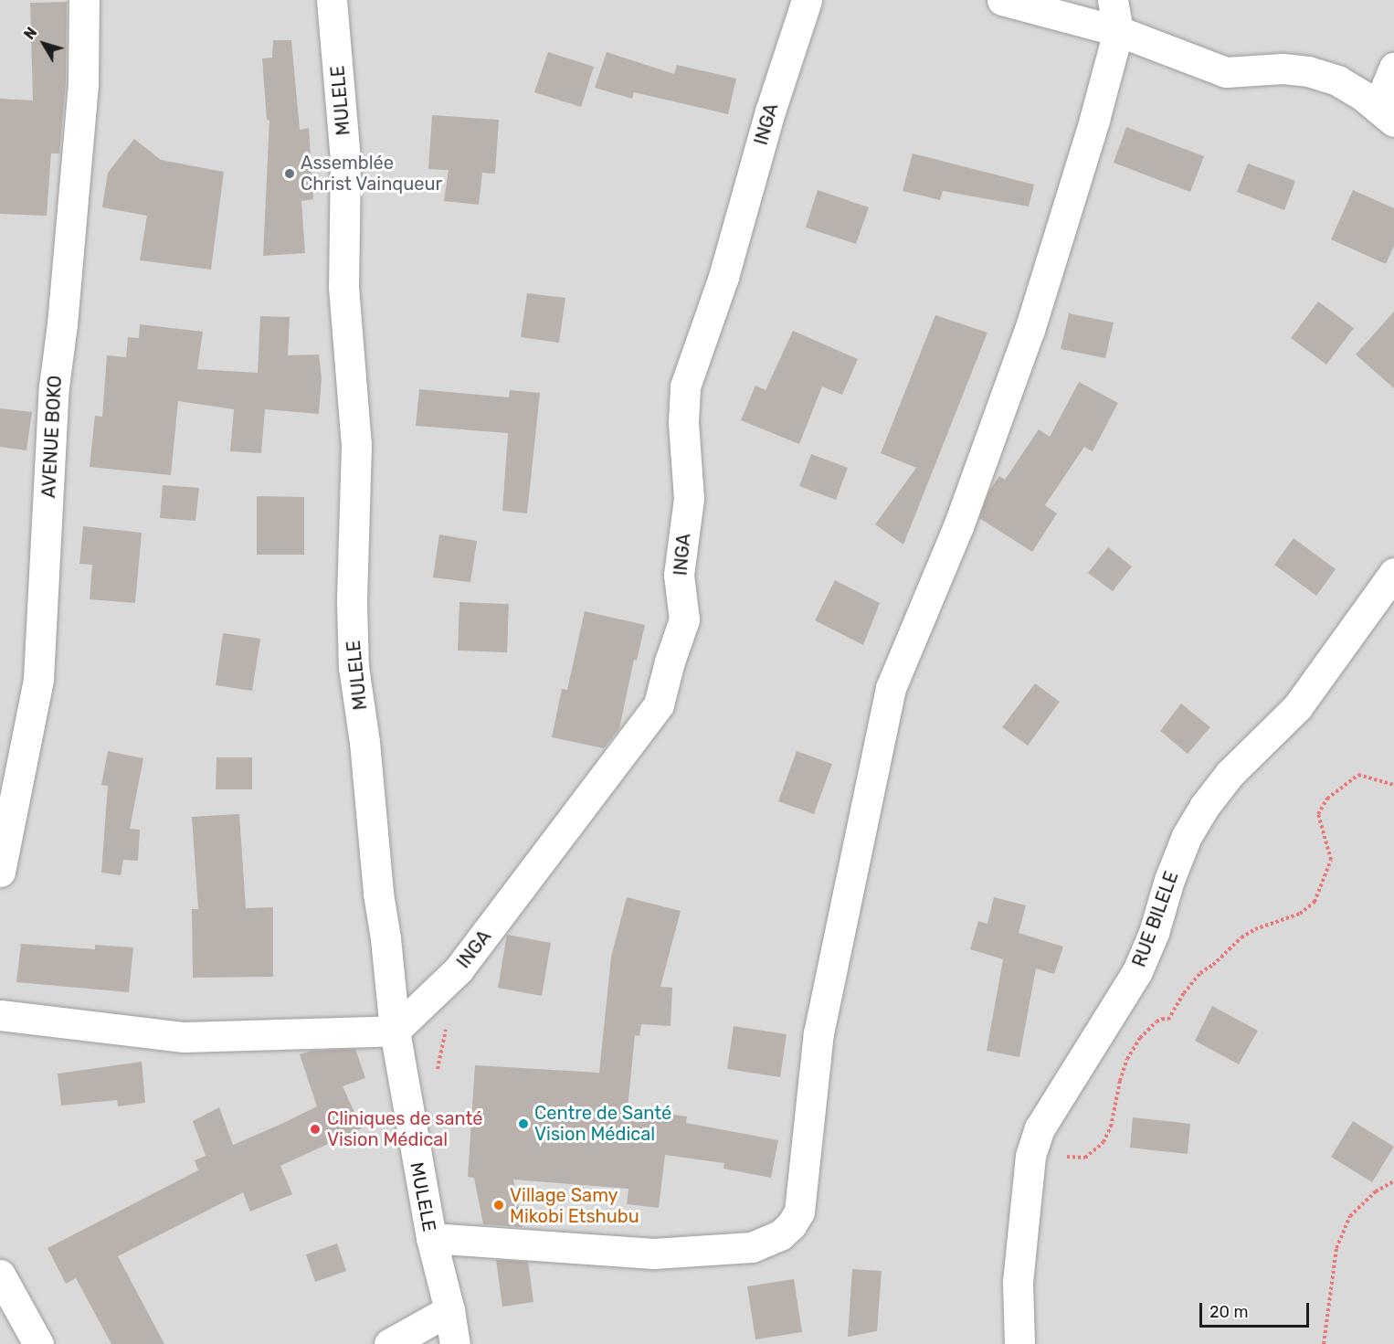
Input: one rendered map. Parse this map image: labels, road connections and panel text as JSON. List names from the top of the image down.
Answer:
{
  "streets": {
    "street": [
      "MULELE",
      "INGA",
      "AVENUE BOKO",
      "RUE BILELE"
    ]
  },
  "crossings": [
    ["MULELE", "INGA"]
  ],
  "places": [
    "Assemblée Christ Vainqueur",
    "Centre de Santé Vision Médical",
    "Cliniques de santé Vision Médical",
    "Village Samy Mikobi Etshubu"
  ],
  "scale_bar": "20 m",
  "north": "top left"
}
